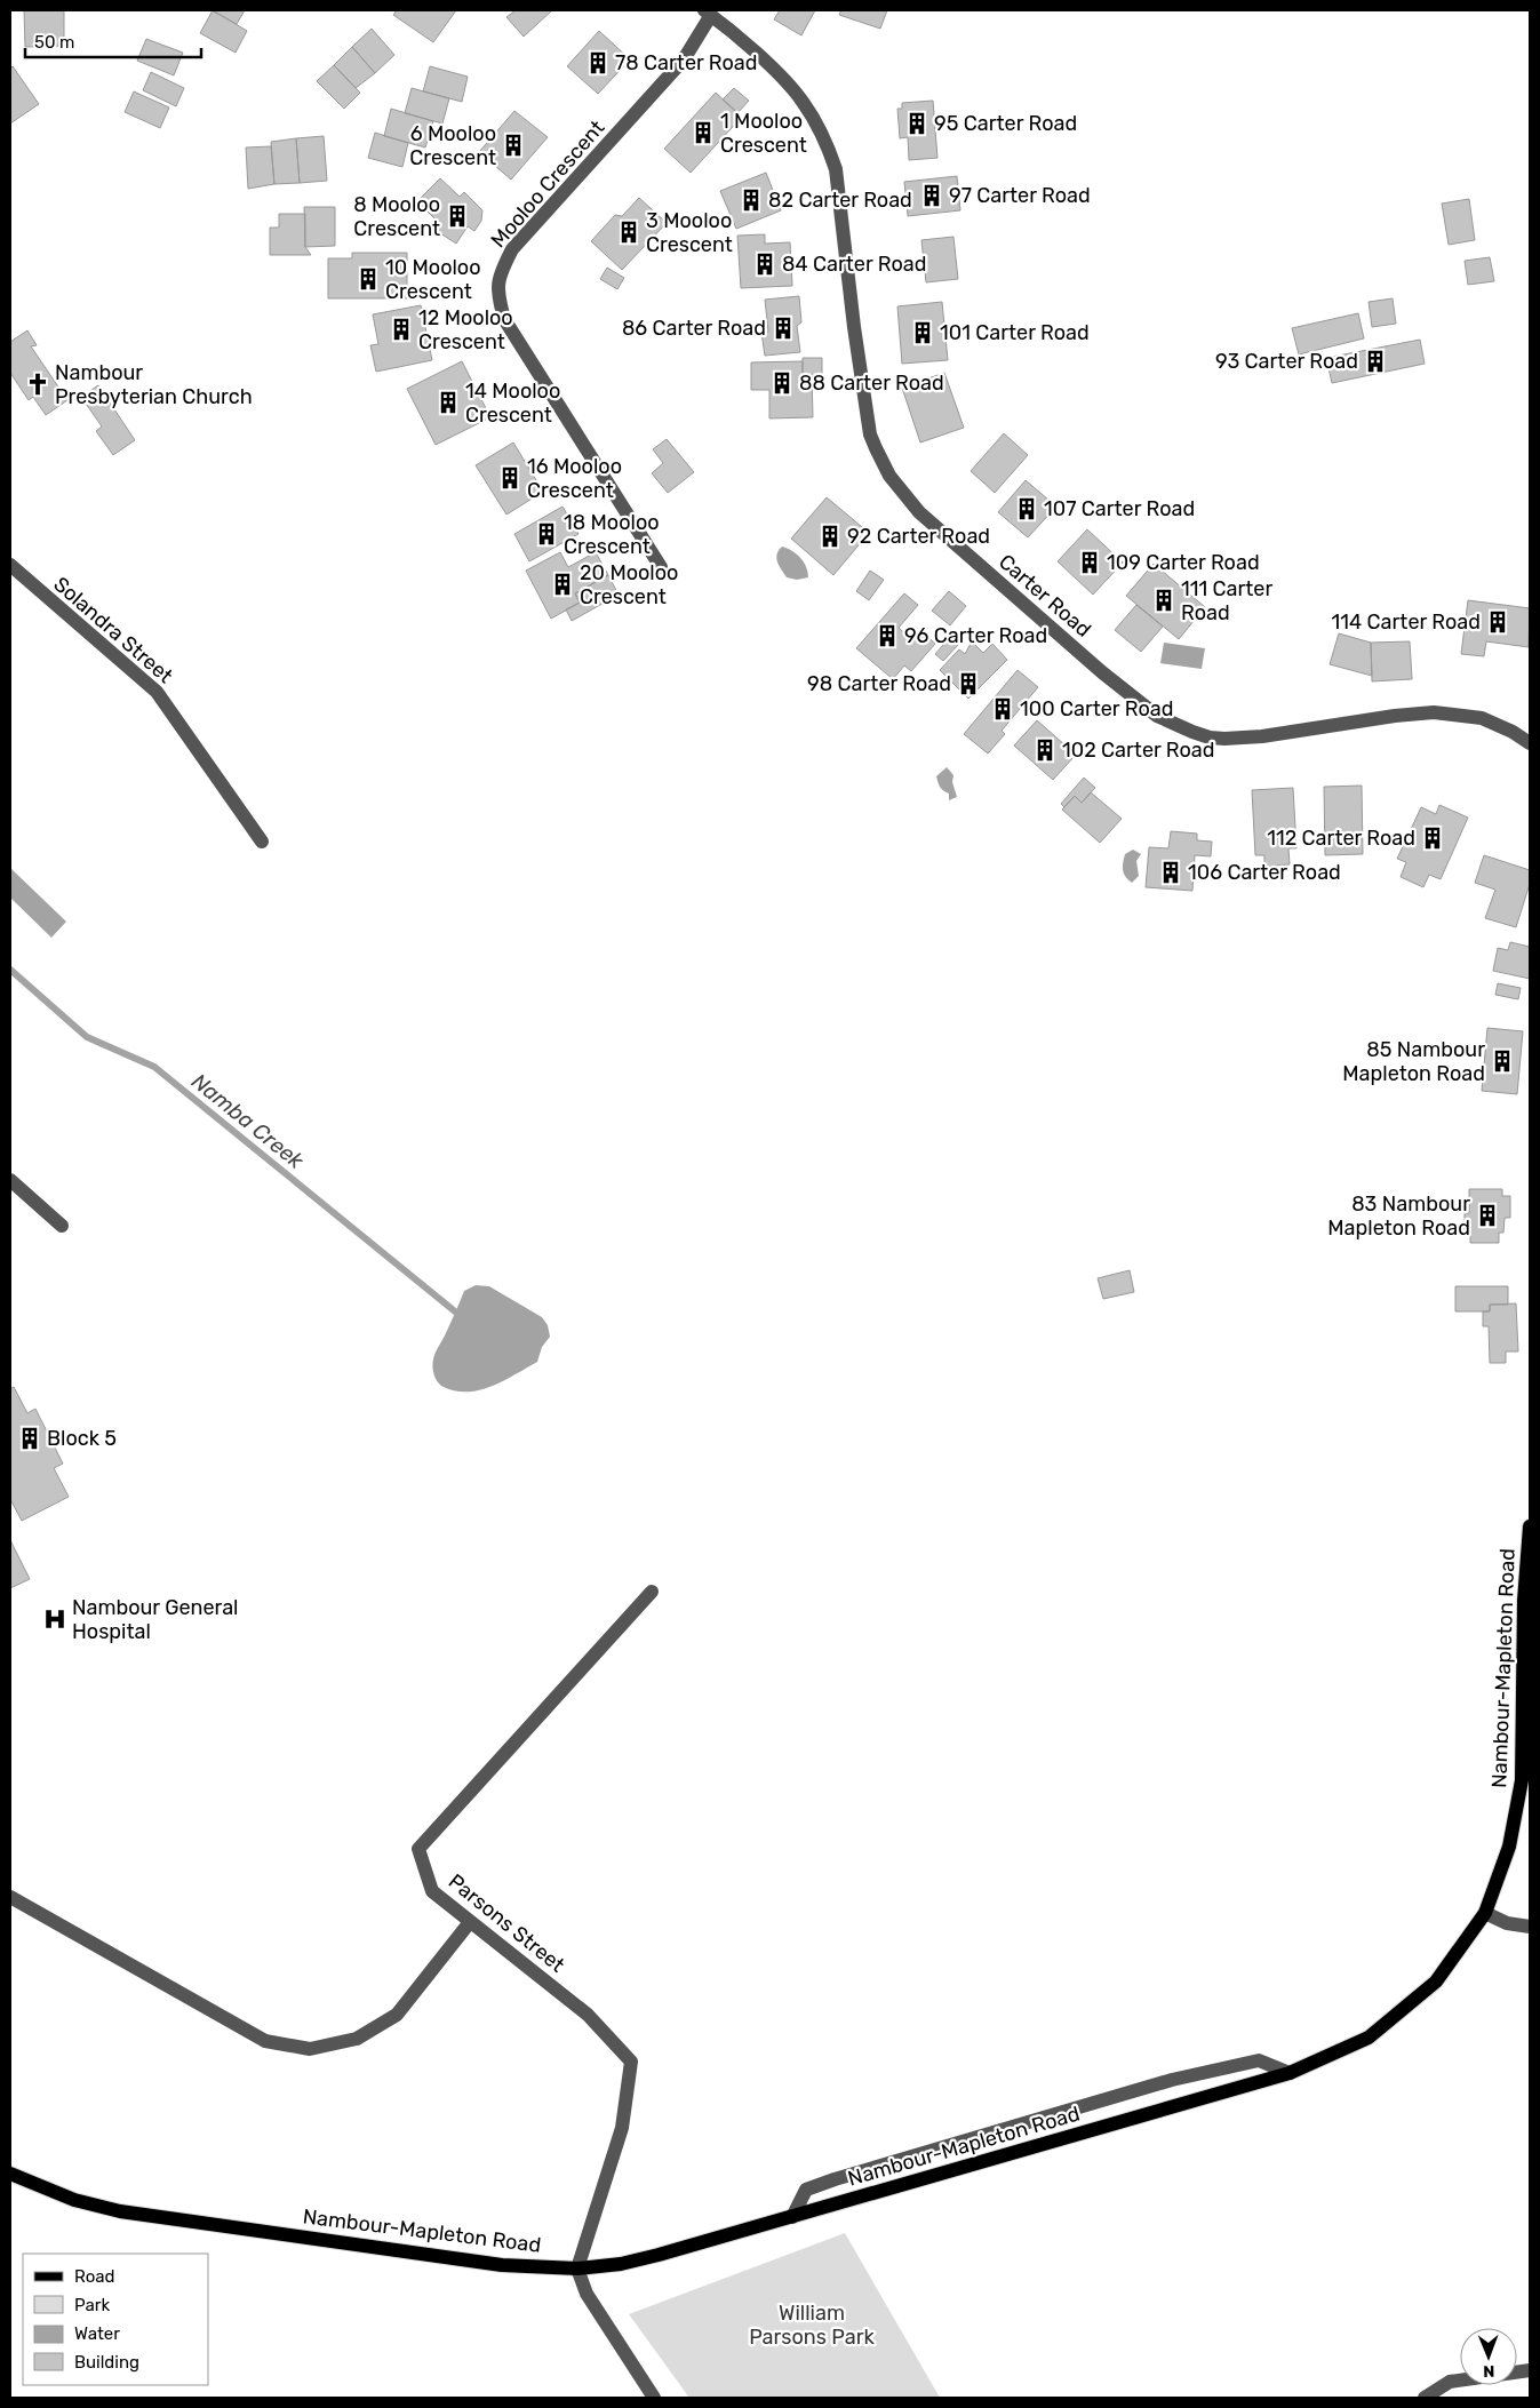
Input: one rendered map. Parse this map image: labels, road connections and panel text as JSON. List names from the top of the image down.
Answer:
{
  "streets": {
    "main road": ["Nambour-Mapleton Road"],
    "street": [
      "Mooloo Crescent",
      "Carter Road",
      "Solandra Street",
      "Parsons Street"
    ]
  },
  "crossings": [
    ["Mooloo Crescent", "Carter Road"],
    ["Nambour-Mapleton Road", "Parsons Street"]
  ],
  "water": ["Namba Creek"],
  "parks": ["William Parsons Park"],
  "places": {
    "building": [
      "78 Carter Road",
      "95 Carter Road",
      "1 Mooloo Crescent",
      "6 Mooloo Crescent",
      "97 Carter Road",
      "82 Carter Road",
      "8 Mooloo Crescent",
      "3 Mooloo Crescent",
      "84 Carter Road",
      "10 Mooloo Crescent",
      "86 Carter Road",
      "12 Mooloo Crescent",
      "101 Carter Road",
      "93 Carter Road",
      "88 Carter Road",
      "14 Mooloo Crescent",
      "16 Mooloo Crescent",
      "107 Carter Road",
      "18 Mooloo Crescent",
      "92 Carter Road",
      "109 Carter Road",
      "20 Mooloo Crescent",
      "111 Carter Road",
      "114 Carter Road",
      "96 Carter Road",
      "98 Carter Road",
      "100 Carter Road",
      "102 Carter Road",
      "112 Carter Road",
      "106 Carter Road",
      "85 Nambour Mapleton Road",
      "83 Nambour Mapleton Road",
      "Block 5"
    ],
    "church": ["Nambour Presbyterian Church"],
    "hospital": ["Nambour General Hospital"]
  },
  "legend": [
    "Road",
    "Park",
    "Water",
    "Building"
  ],
  "scale_bar": "50 m",
  "north": "bottom"
}
